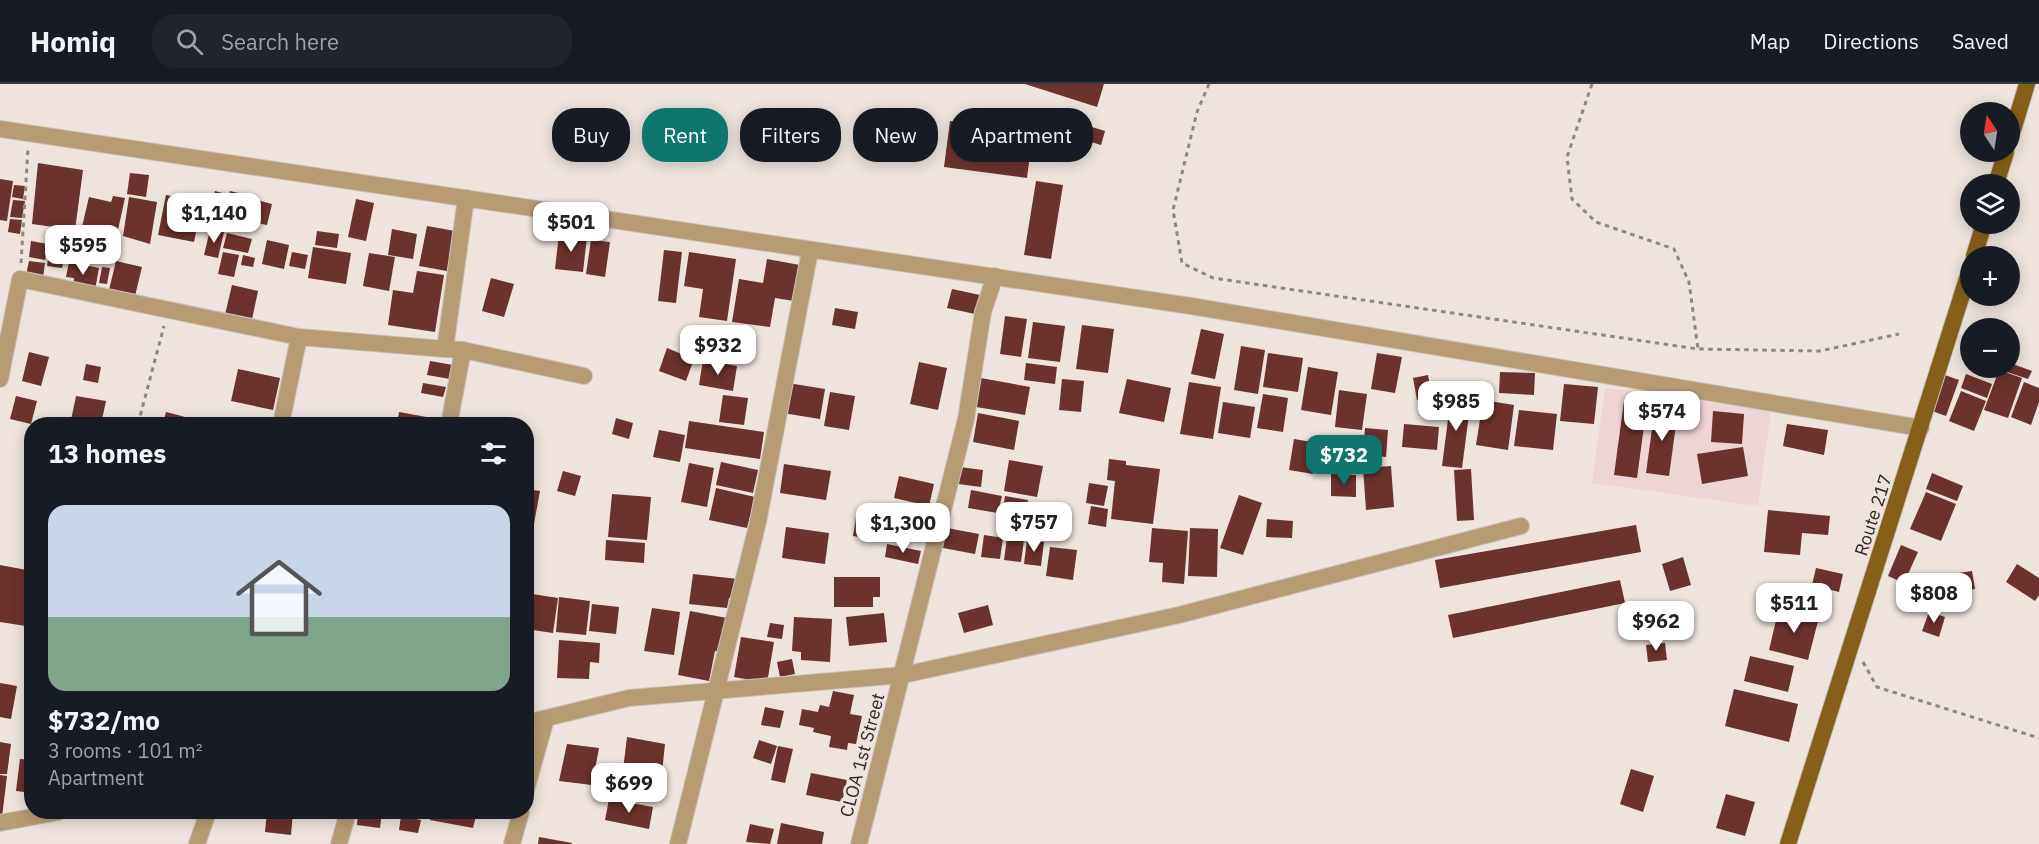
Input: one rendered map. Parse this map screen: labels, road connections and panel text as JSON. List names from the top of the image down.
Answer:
{
  "streets": {
    "main road": ["Route 217"],
    "street": ["CLOA 1st Street"]
  },
  "north": "top",
  "page": {
    "header": "Homiq",
    "search": "Search here",
    "nav": ["Map", "Directions", "Saved"],
    "map_buttons": ["+", "−"],
    "chip": [
      "Buy",
      "Rent",
      "Filters",
      "New",
      "Apartment"
    ],
    "price": [
      "$1,140",
      "$501",
      "$595",
      "$932",
      "$985",
      "$574",
      "$732",
      "$757",
      "$1,300",
      "$808",
      "$511",
      "$962",
      "$699"
    ],
    "heading": "13 homes",
    "list": [
      {
        "name": "$732/mo",
        "note": "3 rooms · 101 m² · Apartment"
      }
    ]
  }
}
